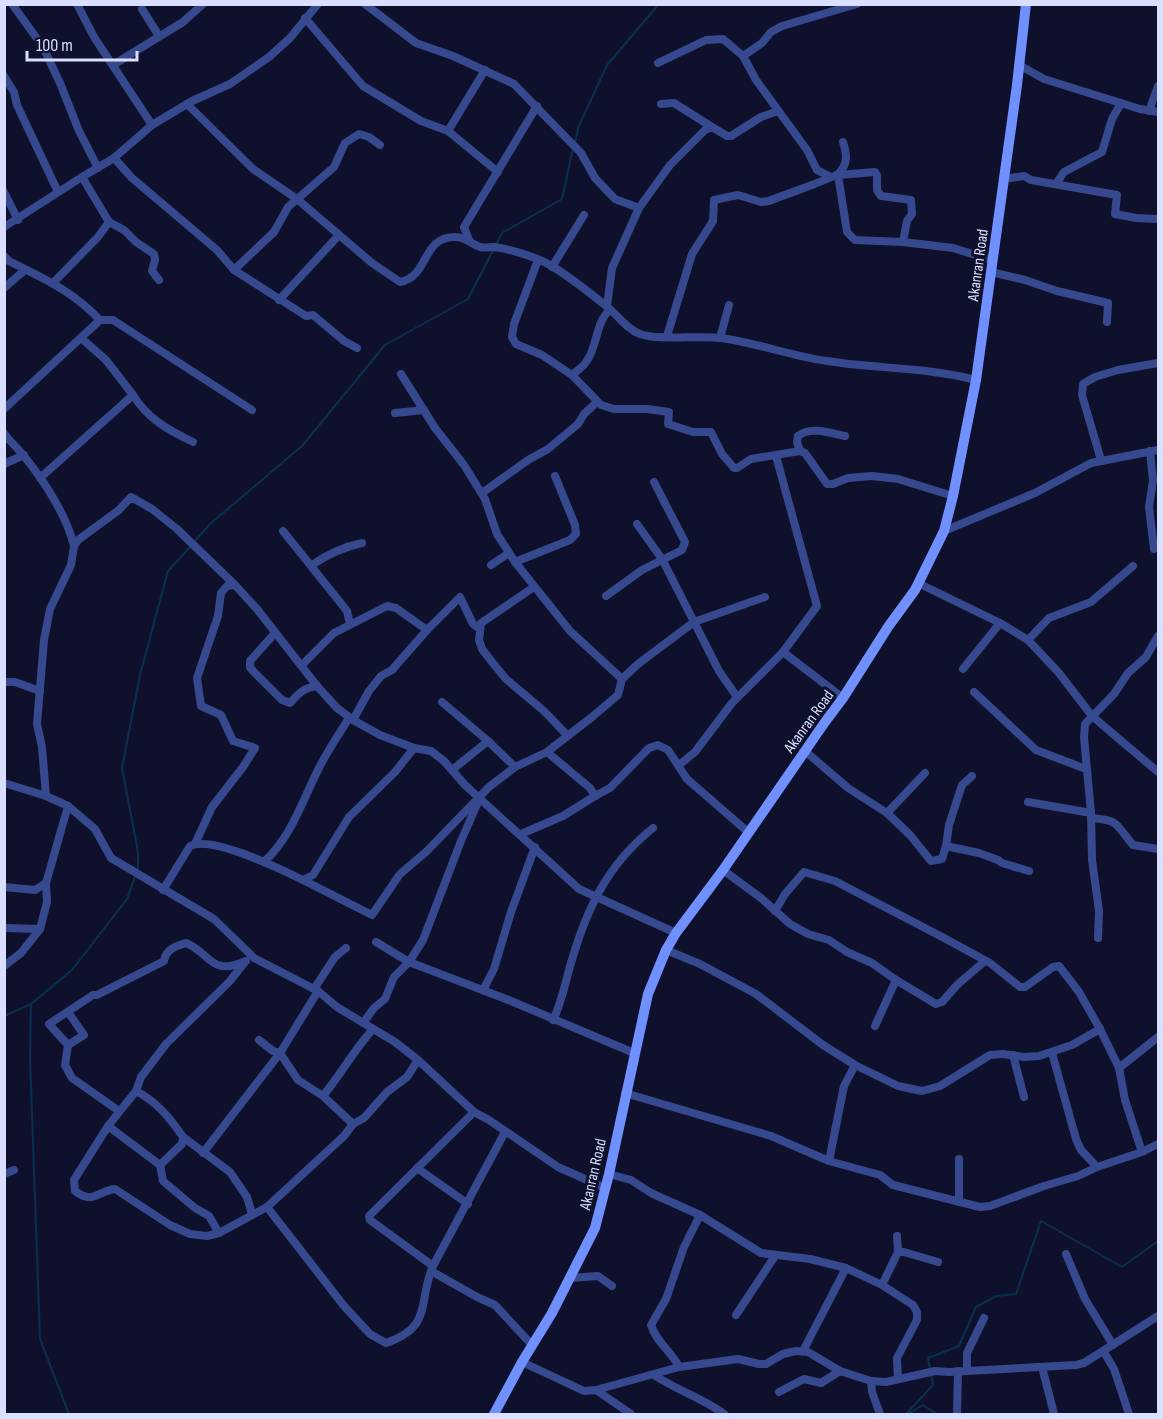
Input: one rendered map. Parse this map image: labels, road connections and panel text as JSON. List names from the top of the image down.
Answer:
{
  "streets": {
    "main road": ["Akanran Road"]
  },
  "scale_bar": "100 m"
}
